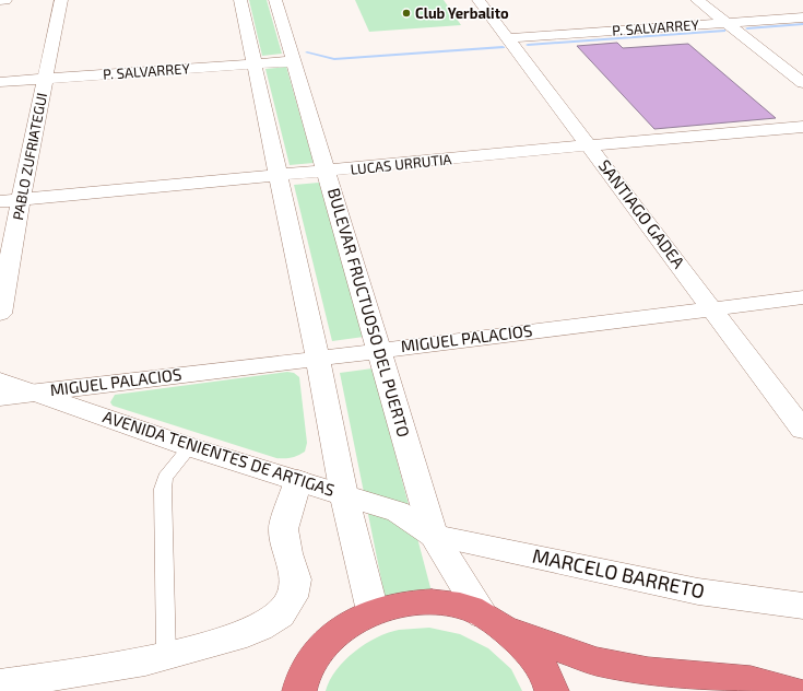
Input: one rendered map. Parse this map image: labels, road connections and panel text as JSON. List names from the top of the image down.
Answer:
{
  "streets": {
    "street": [
      "P. SALVARREY",
      "PABLO ZUFRIATEGUI",
      "LUCAS URRUTIA",
      "SANTIAGO GADEA",
      "BULEVAR FRUCTUOSO DEL PUERTO",
      "MIGUEL PALACIOS",
      "AVENIDA TENIENTES DE ARTIGAS",
      "MARCELO BARRETO"
    ]
  },
  "crossings": [
    ["P. SALVARREY", "PABLO ZUFRIATEGUI"],
    ["P. SALVARREY", "SANTIAGO GADEA"],
    ["P. SALVARREY", "BULEVAR FRUCTUOSO DEL PUERTO"],
    ["PABLO ZUFRIATEGUI", "LUCAS URRUTIA"],
    ["LUCAS URRUTIA", "SANTIAGO GADEA"],
    ["LUCAS URRUTIA", "BULEVAR FRUCTUOSO DEL PUERTO"],
    ["SANTIAGO GADEA", "MIGUEL PALACIOS"],
    ["BULEVAR FRUCTUOSO DEL PUERTO", "MIGUEL PALACIOS"],
    ["BULEVAR FRUCTUOSO DEL PUERTO", "AVENIDA TENIENTES DE ARTIGAS"],
    ["BULEVAR FRUCTUOSO DEL PUERTO", "MARCELO BARRETO"],
    ["MIGUEL PALACIOS", "AVENIDA TENIENTES DE ARTIGAS"],
    ["AVENIDA TENIENTES DE ARTIGAS", "MARCELO BARRETO"]
  ],
  "places": ["Club Yerbalito"]
}
